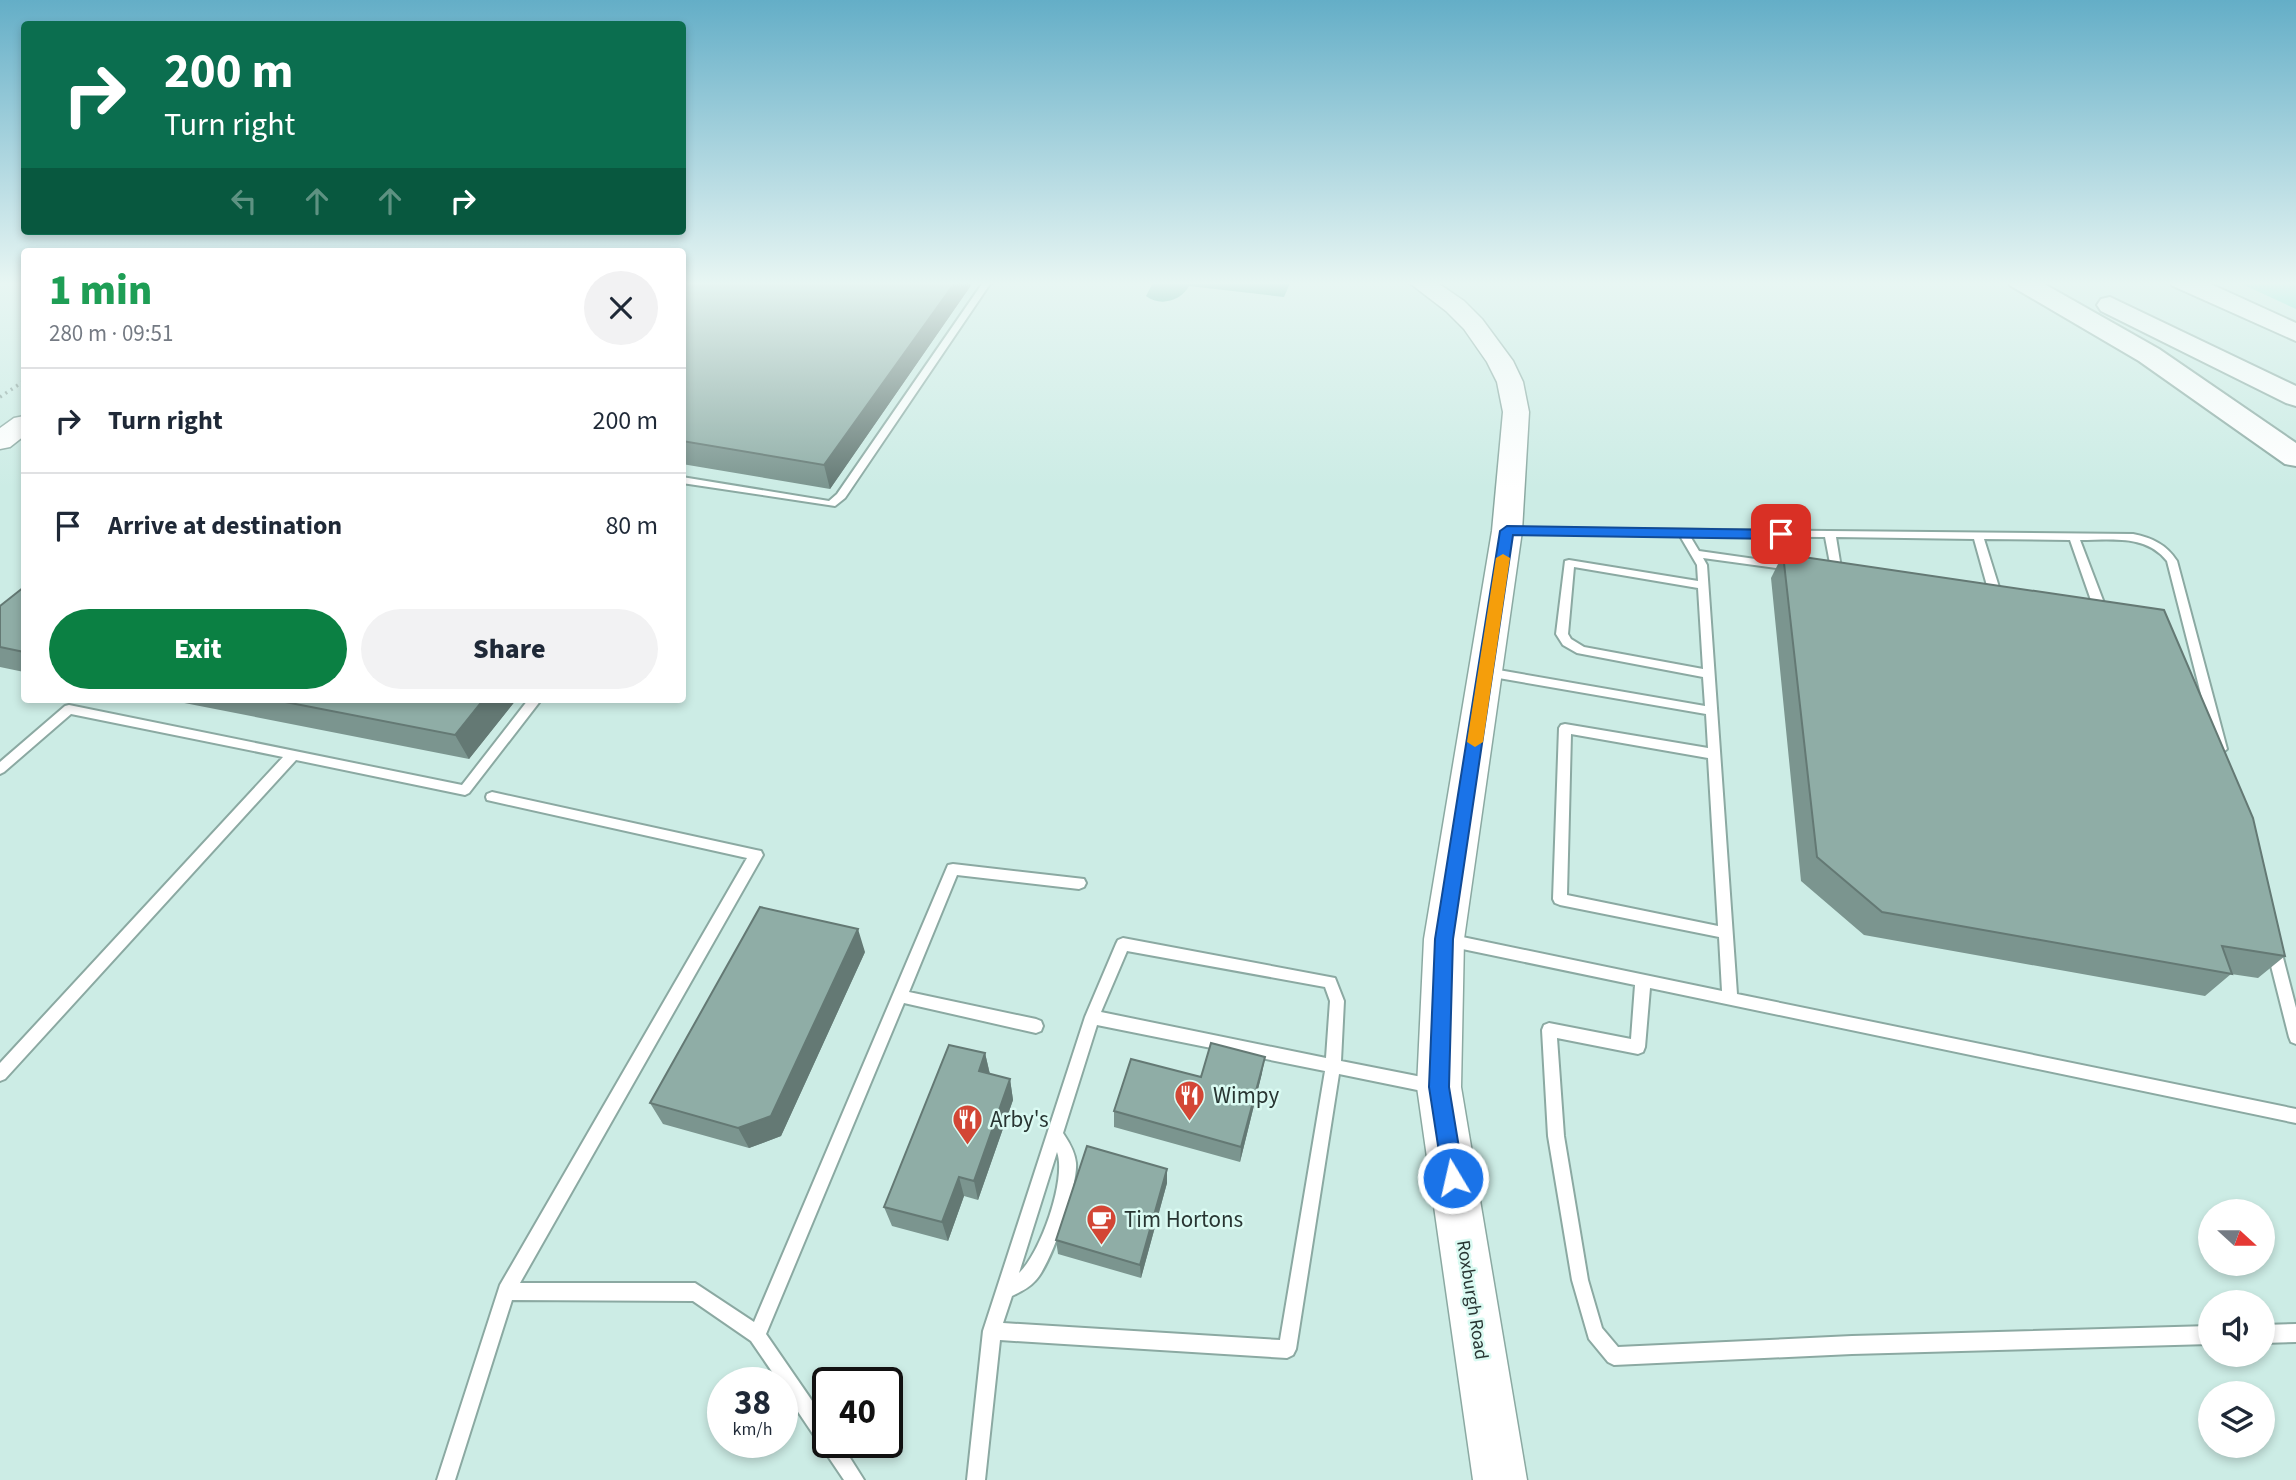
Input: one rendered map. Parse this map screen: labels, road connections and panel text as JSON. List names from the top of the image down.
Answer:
{
  "streets": {
    "street": ["Roxburgh Road"]
  },
  "places": {
    "restaurant": ["Wimpy", "Arby's"],
    "cafe": ["Tim Hortons"]
  },
  "north": "right",
  "page": {
    "turn": ["200 m", "Turn right"],
    "heading": ["1 min", "280 m · 09:51"],
    "list": [
      {
        "name": "Turn right",
        "value": "200 m"
      },
      {
        "name": "Arrive at destination",
        "value": "80 m"
      }
    ],
    "buttons": ["Exit", "Share"],
    "speed": "38 km/h",
    "limit": "40"
  }
}
